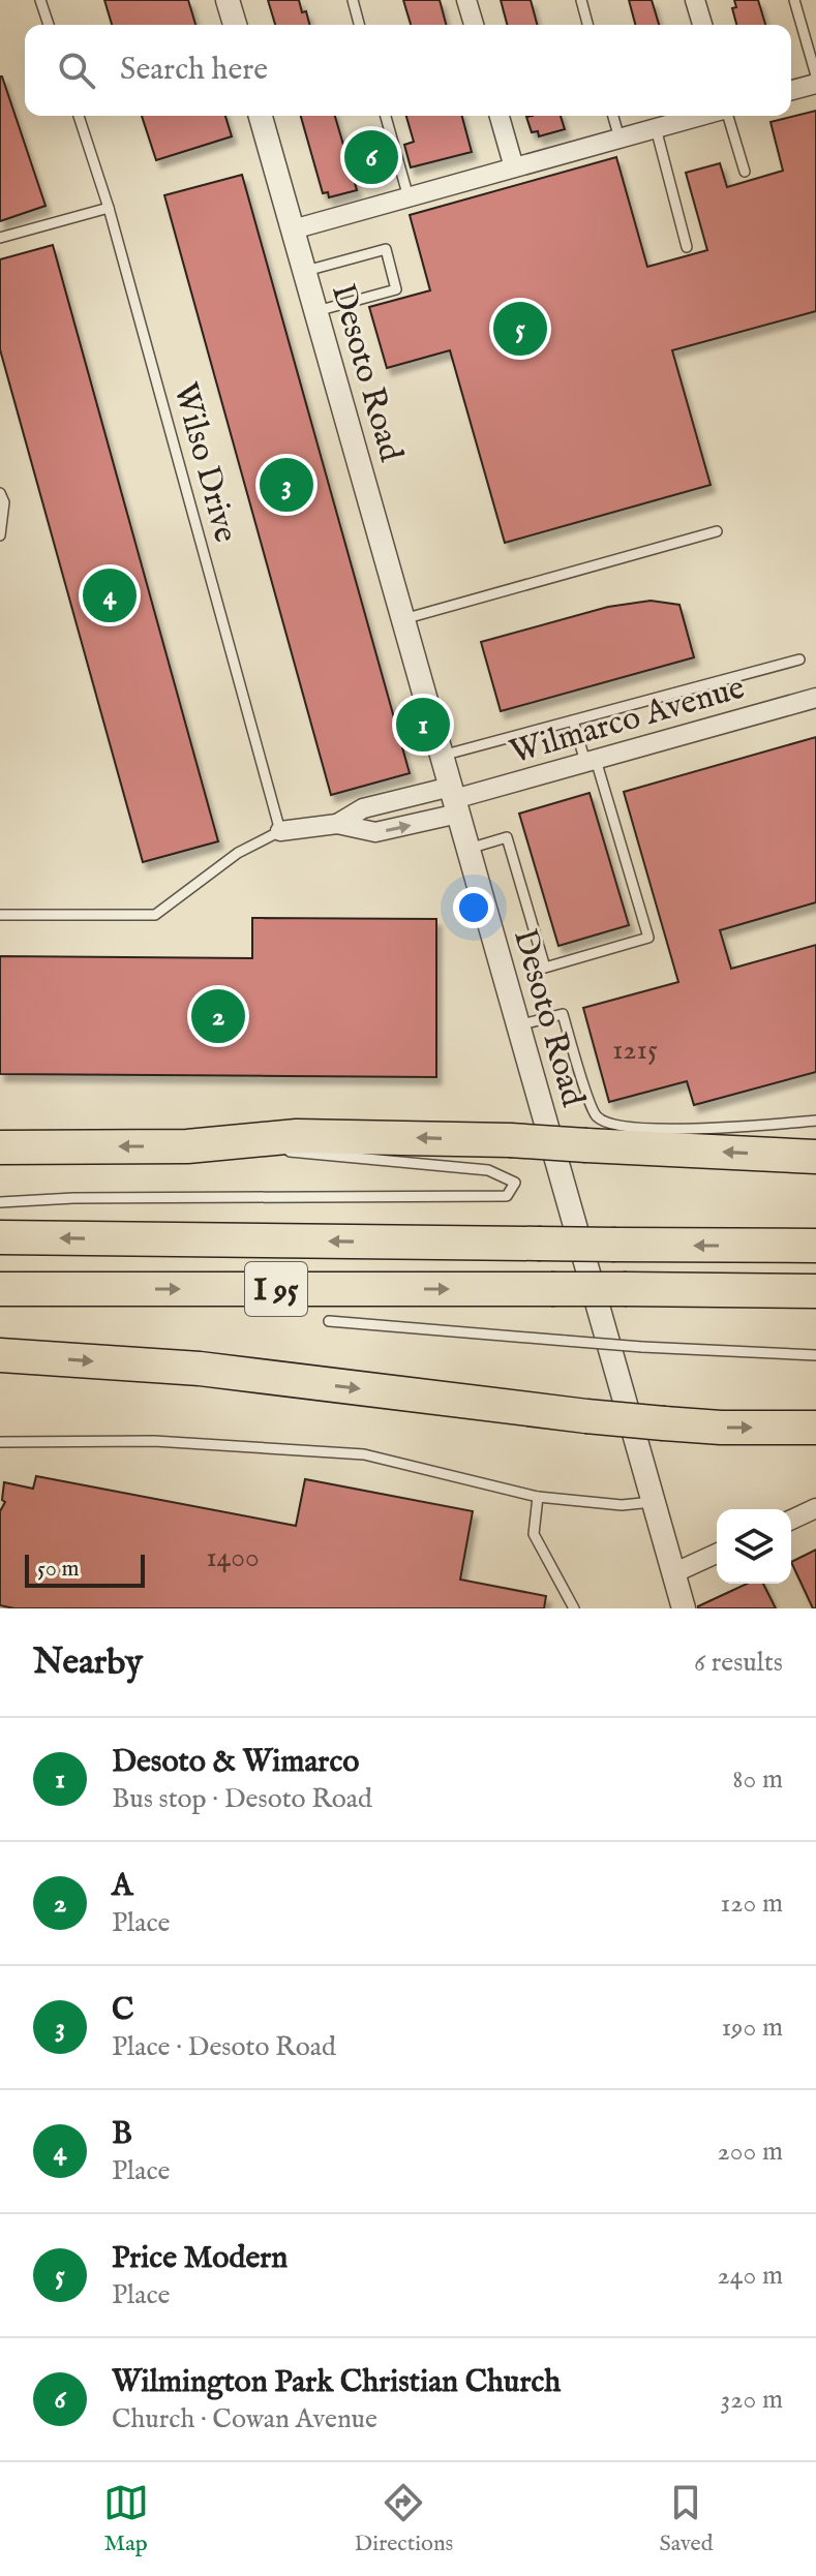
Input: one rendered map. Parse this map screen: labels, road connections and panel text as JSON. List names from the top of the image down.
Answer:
{
  "streets": {
    "highway": ["I 95"],
    "street": ["Desoto Road", "Wilmarco Avenue"],
    "lane": ["Wilso Drive"]
  },
  "crossings": [
    ["Desoto Road", "Wilmarco Avenue"],
    ["Wilso Drive", "Wilmarco Avenue"]
  ],
  "house_numbers": ["1215", "1400"],
  "scale_bar": "50 m",
  "page": {
    "search": "Search here",
    "pins": [
      "6",
      "5",
      "3",
      "4",
      "1",
      "2"
    ],
    "scale": "50 m",
    "heading": ["Nearby", "6 results"],
    "list": [
      {
        "mark": "1",
        "name": "Desoto & Wimarco",
        "note": "Bus stop · Desoto Road",
        "value": "80 m"
      },
      {
        "mark": "2",
        "name": "A",
        "note": "Place",
        "value": "120 m"
      },
      {
        "mark": "3",
        "name": "C",
        "note": "Place · Desoto Road",
        "value": "190 m"
      },
      {
        "mark": "4",
        "name": "B",
        "note": "Place",
        "value": "200 m"
      },
      {
        "mark": "5",
        "name": "Price Modern",
        "note": "Place",
        "value": "240 m"
      },
      {
        "mark": "6",
        "name": "Wilmington Park Christian Church",
        "note": "Church · Cowan Avenue",
        "value": "320 m"
      }
    ],
    "nav": ["Map", "Directions", "Saved"]
  }
}
